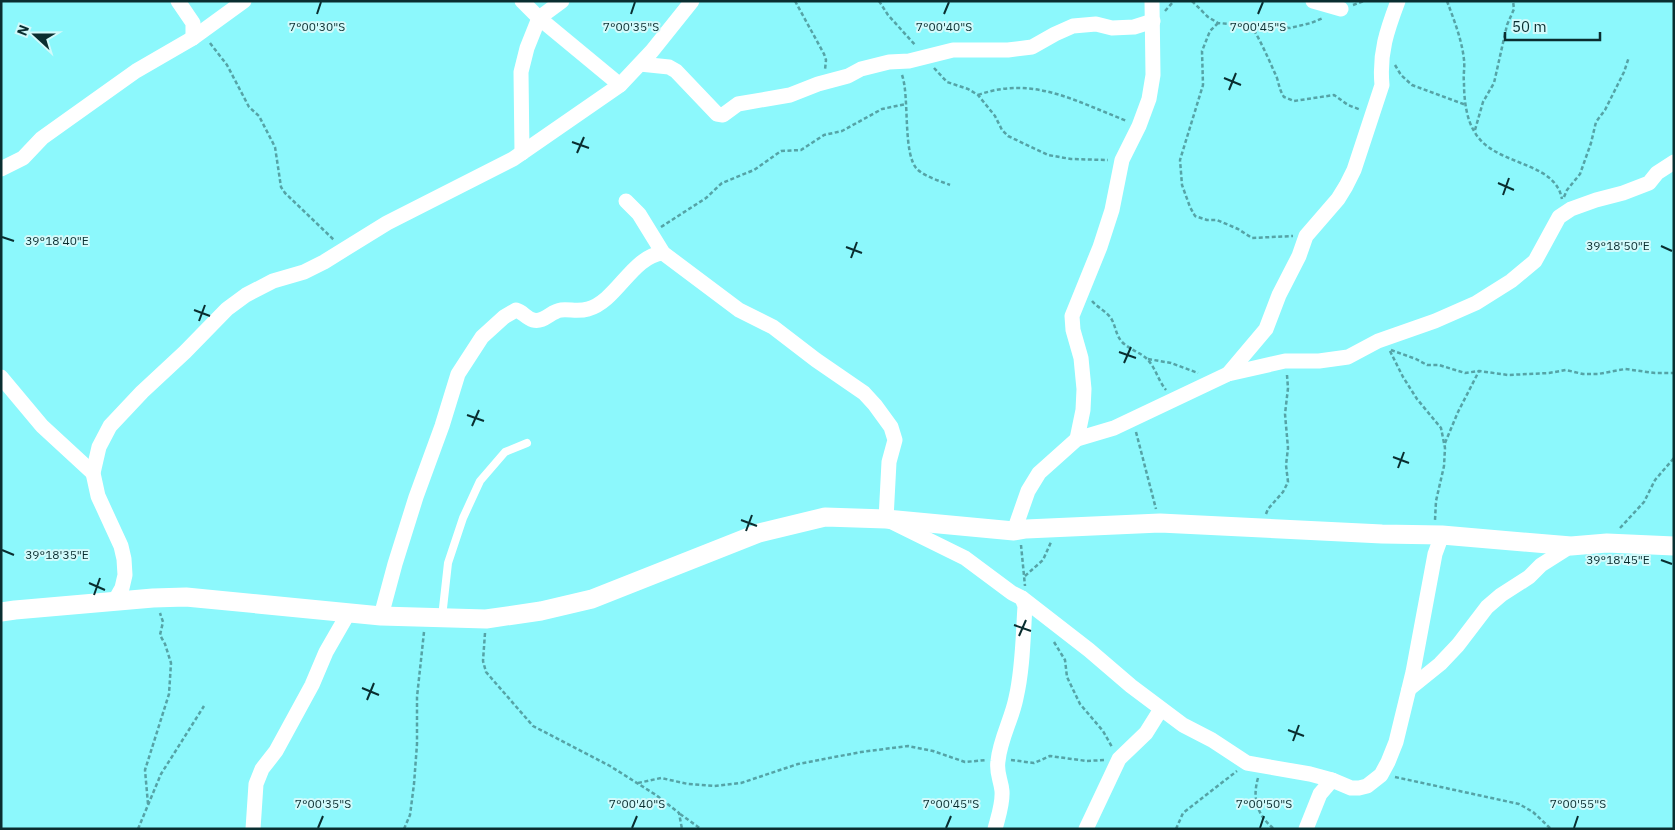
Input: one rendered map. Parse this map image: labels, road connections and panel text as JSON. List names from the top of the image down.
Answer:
{
  "scale_bar": "50 m",
  "north": "left",
  "coordinates": [
    "7°00'30\"S",
    "7°00'35\"S",
    "7°00'40\"S",
    "7°00'45\"S",
    "39°18'40\"E",
    "39°18'50\"E",
    "39°18'35\"E",
    "39°18'45\"E",
    "7°00'50\"S",
    "7°00'55\"S"
  ]
}
